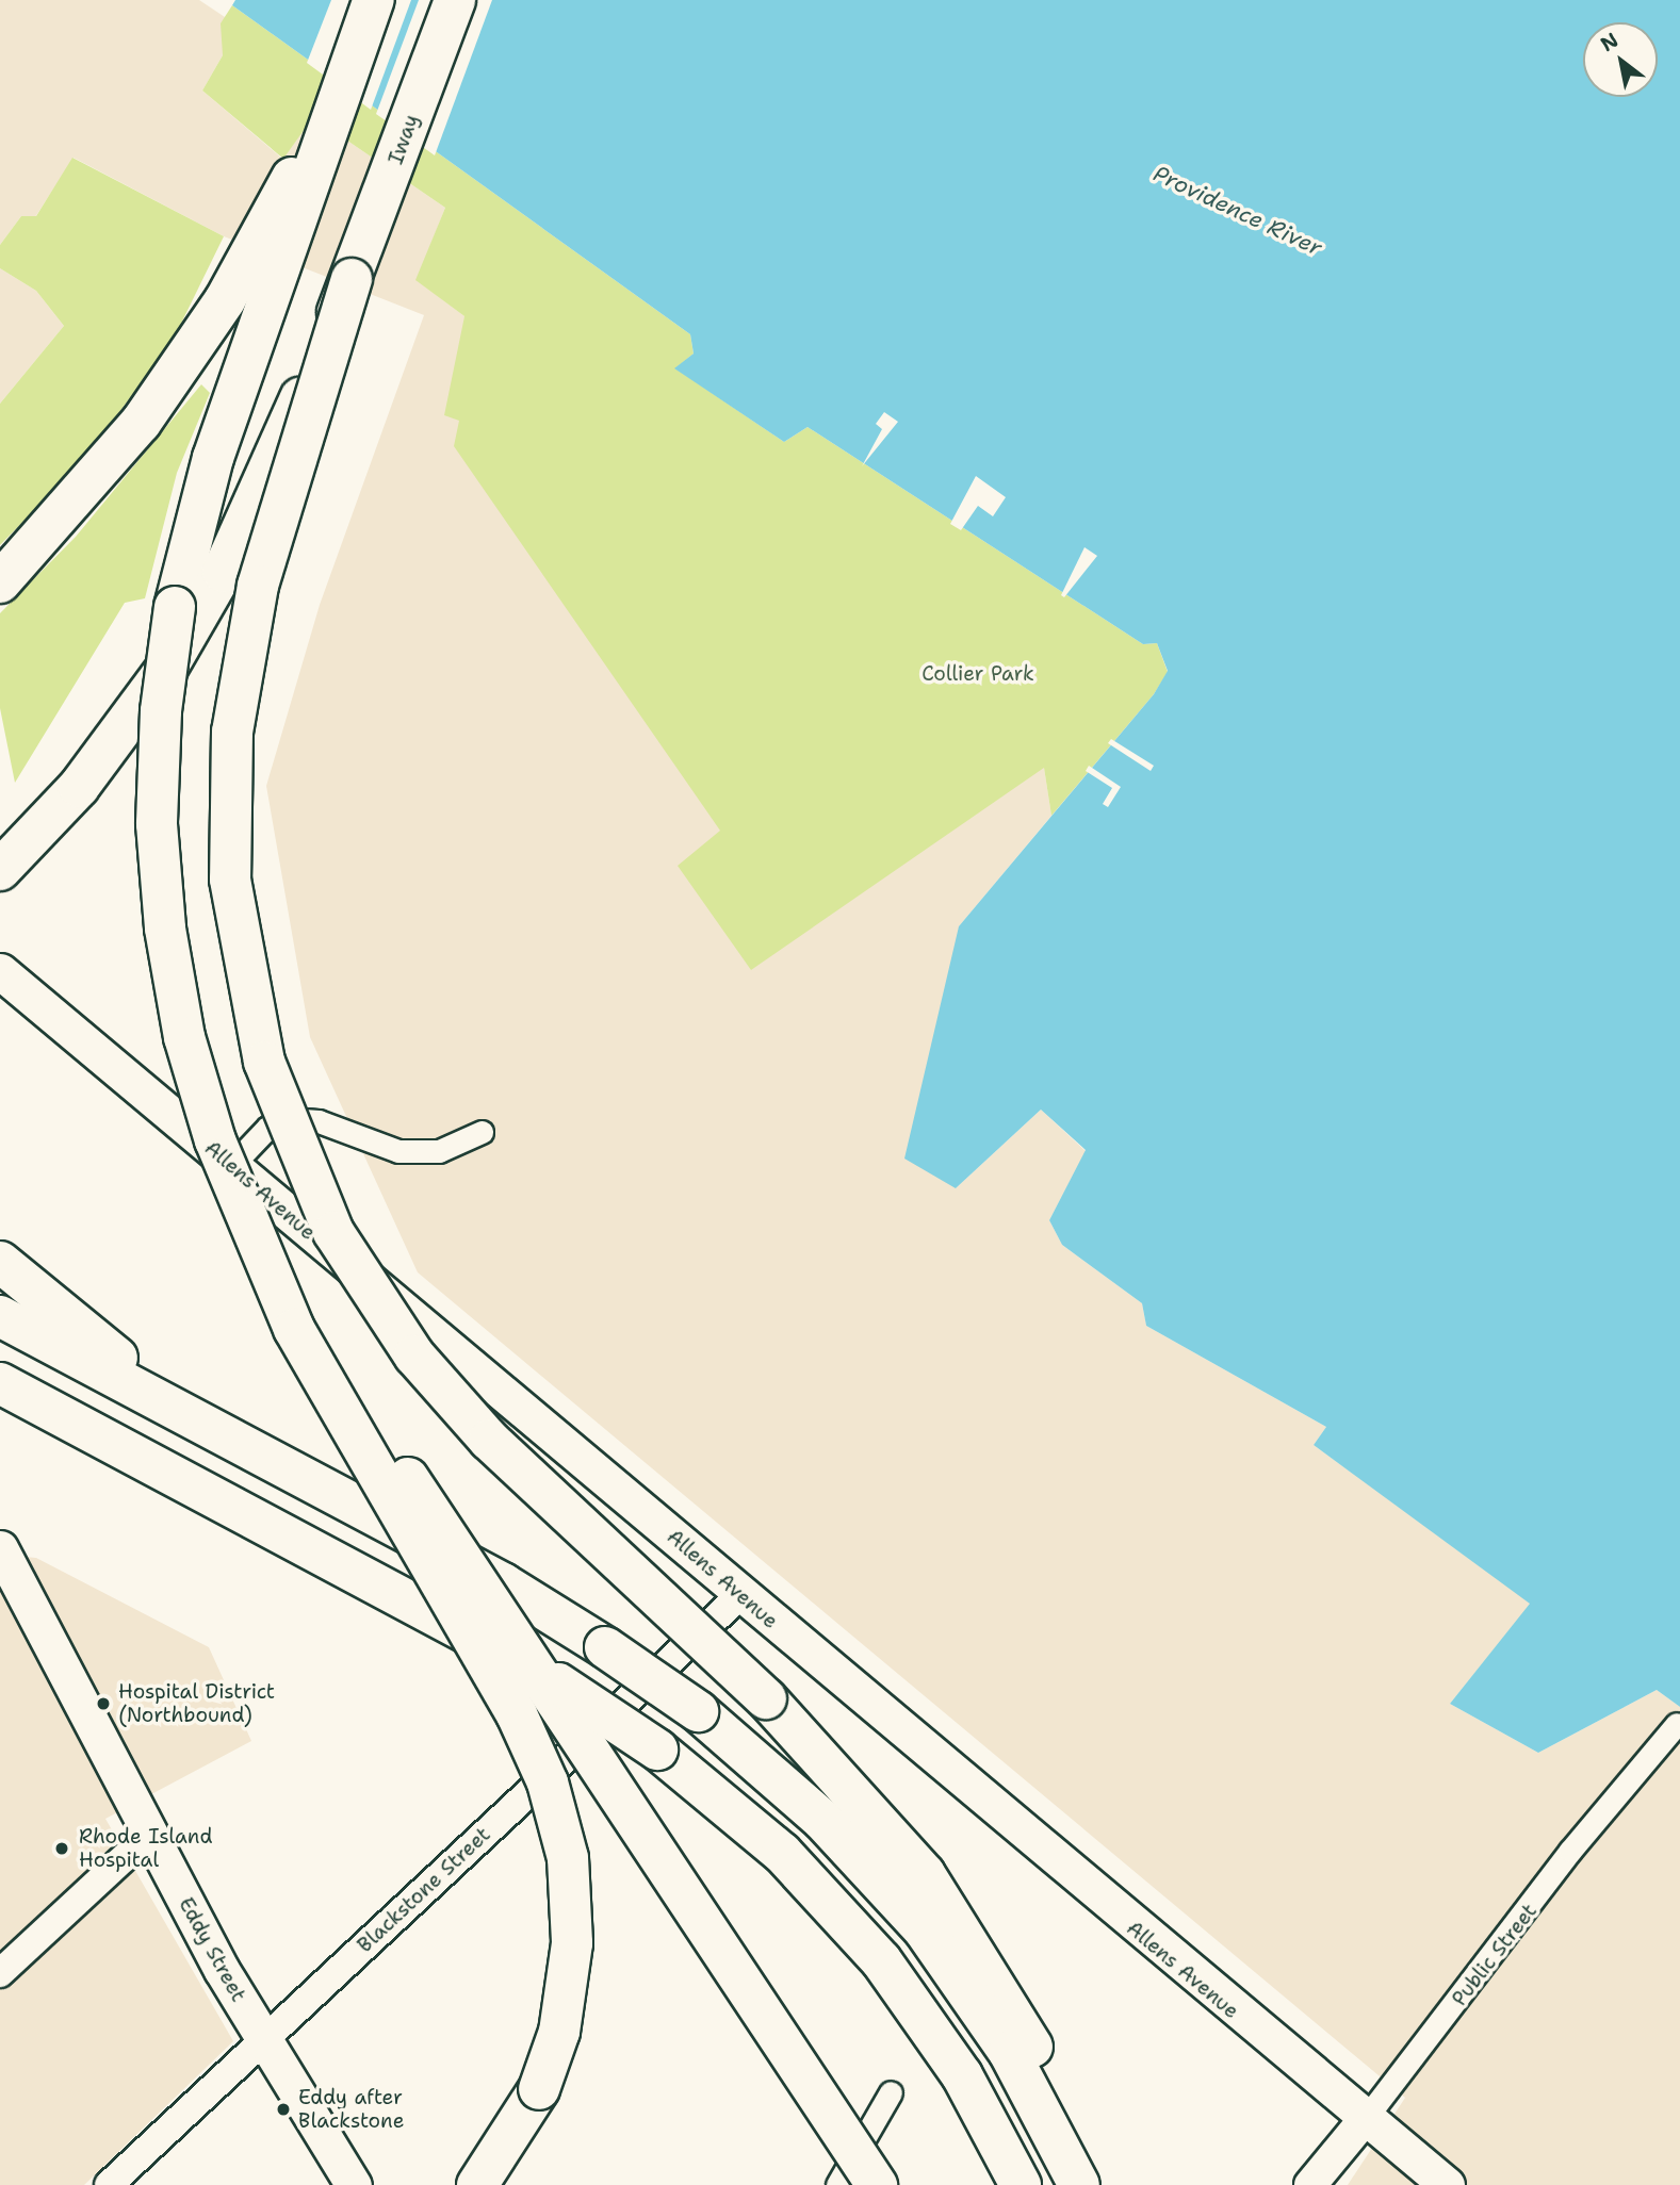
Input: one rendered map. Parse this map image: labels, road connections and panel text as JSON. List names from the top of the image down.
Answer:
{
  "streets": {
    "highway": ["Iway"],
    "main road": ["Allens Avenue", "Eddy Street", "Public Street"],
    "street": ["Blackstone Street"]
  },
  "crossings": [
    ["Allens Avenue", "Blackstone Street"],
    ["Allens Avenue", "Public Street"],
    ["Blackstone Street", "Eddy Street"]
  ],
  "water": ["Providence River"],
  "parks": ["Collier Park"],
  "places": ["Hospital District (Northbound)", "Rhode Island Hospital", "Eddy after Blackstone"],
  "north": "top left"
}
